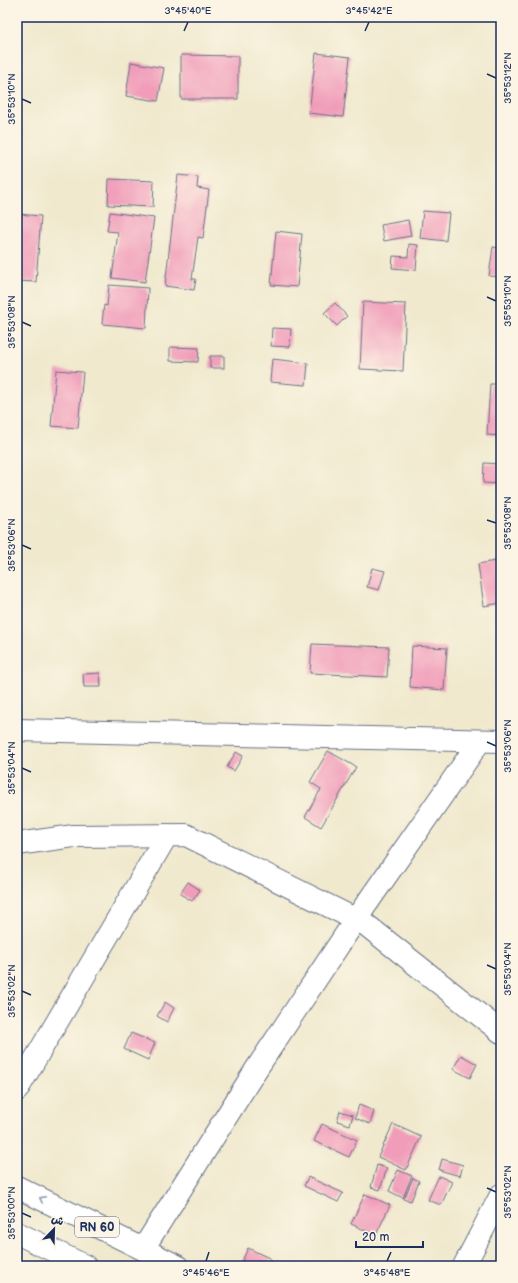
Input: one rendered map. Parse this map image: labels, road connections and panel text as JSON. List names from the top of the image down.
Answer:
{
  "streets": {
    "street": ["RN 60"]
  },
  "scale_bar": "20 m",
  "north": "top right",
  "coordinates": [
    "3°45'40\"E",
    "3°45'42\"E",
    "35°53'12\"N",
    "35°53'10\"N",
    "35°53'08\"N",
    "35°53'06\"N",
    "35°53'04\"N",
    "35°53'02\"N",
    "35°53'00\"N",
    "3°45'46\"E",
    "3°45'48\"E"
  ]
}
